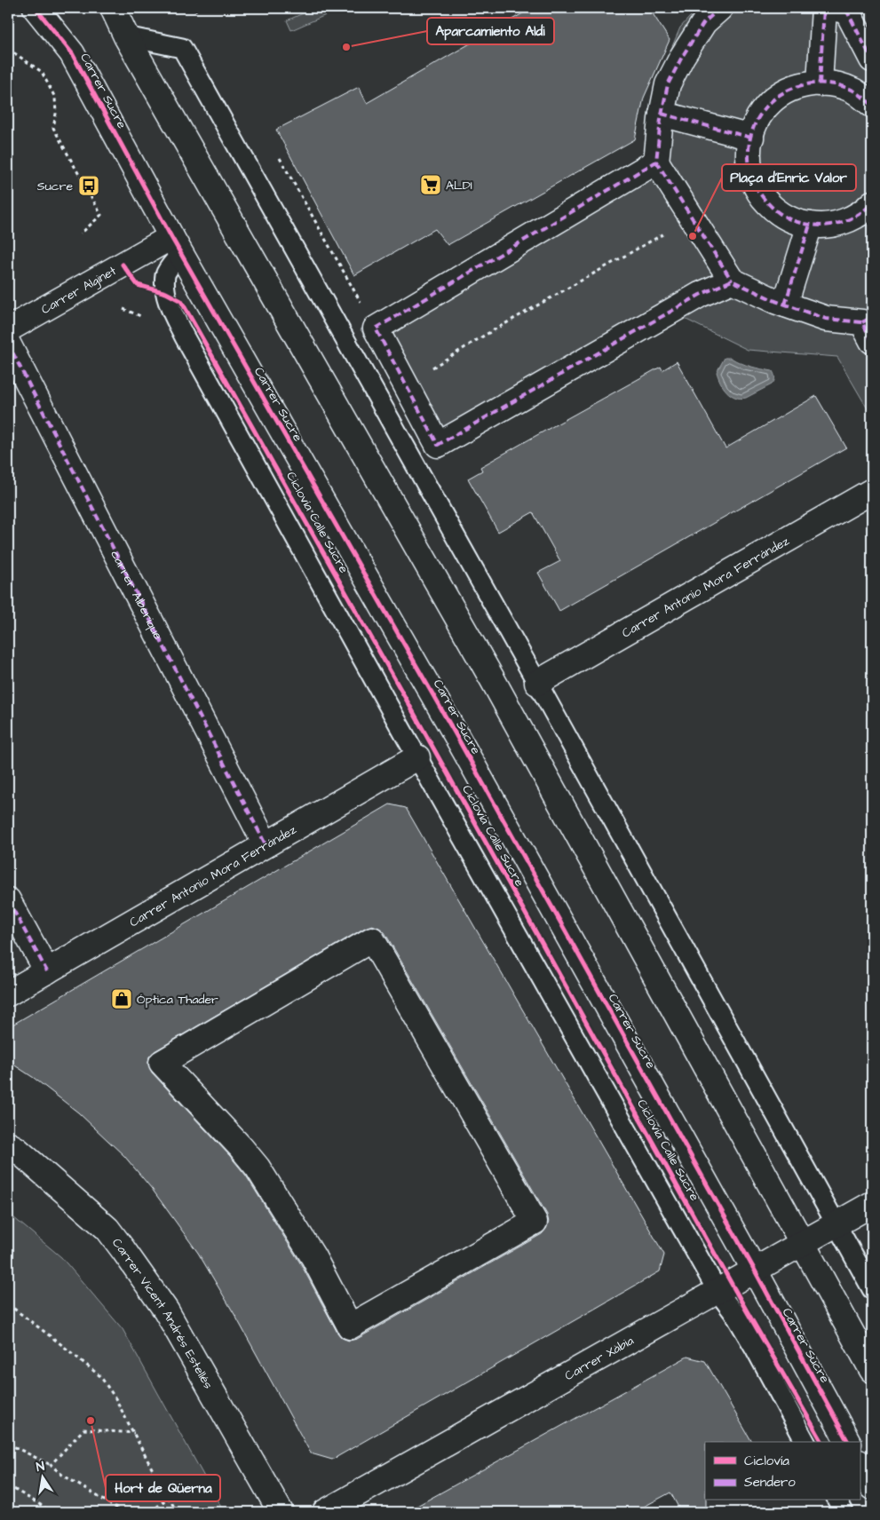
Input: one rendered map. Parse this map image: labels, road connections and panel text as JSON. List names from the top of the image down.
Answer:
{
  "streets": {
    "street": [
      "Carrer Sucre",
      "Carrer Alginet",
      "Carrer Antonio Mora Ferrández",
      "carrer Alberique",
      "Carrer Vicent Andrés Estellés",
      "Carrer Xàbia"
    ],
    "cycle path": ["Ciclovía Calle Sucre"]
  },
  "crossings": [
    ["Carrer Sucre", "Carrer Alginet"],
    ["Carrer Sucre", "Carrer Xàbia"],
    ["Carrer Antonio Mora Ferrández", "carrer Alberique"]
  ],
  "places": {
    "other": ["Aparcamiento Aldi", "Plaça d'Enric Valor", "Hort de Qüerna"],
    "supermarket": ["ALDI"],
    "bus stop": ["Sucre"],
    "shop": ["Óptica Thader"]
  },
  "legend": ["Ciclovía", "Sendero"],
  "north": "top"
}
